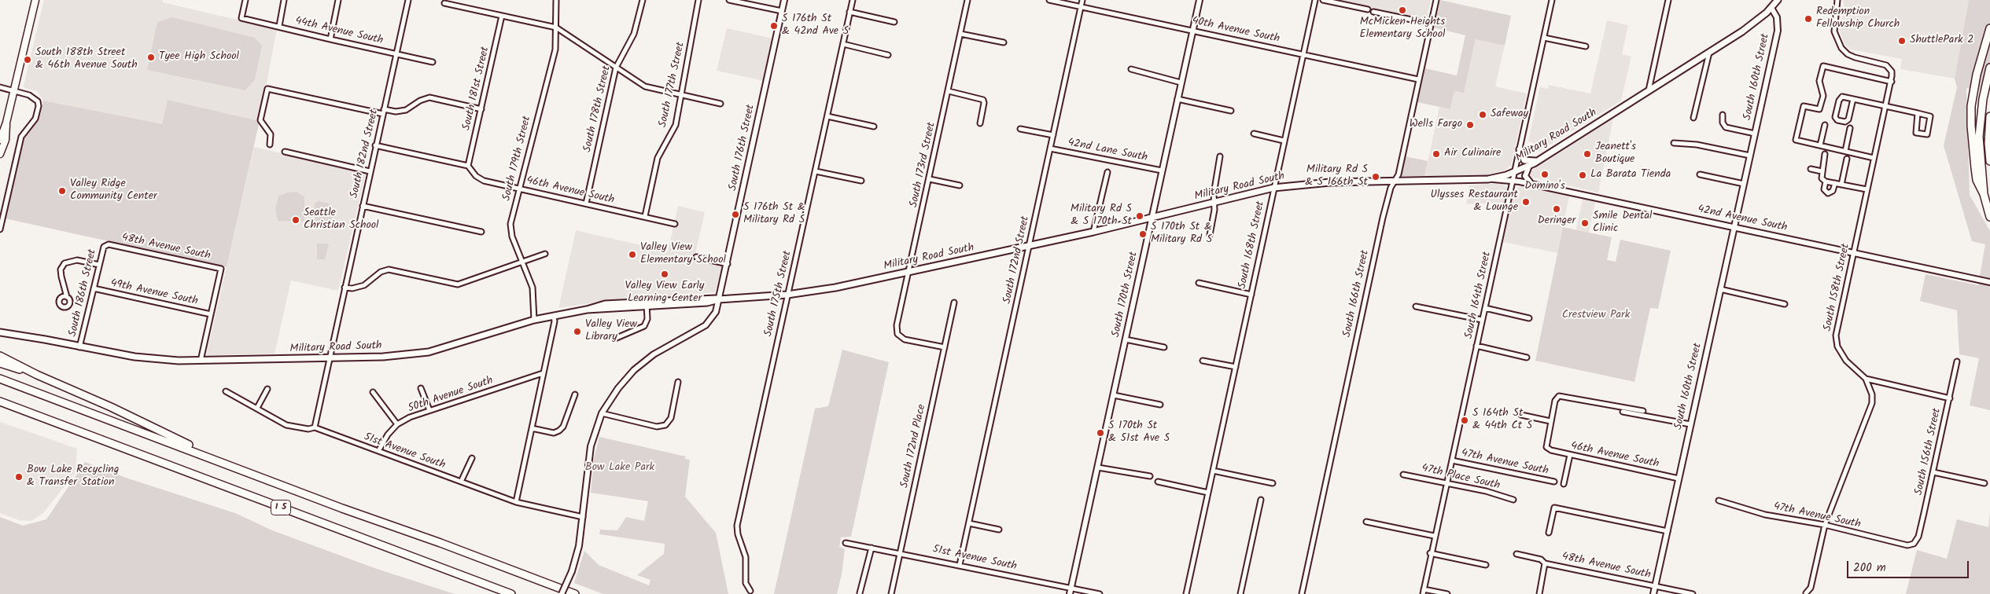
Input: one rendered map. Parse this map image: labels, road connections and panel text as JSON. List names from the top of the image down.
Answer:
{
  "streets": {
    "highway": ["I 5"],
    "main road": ["Military Road South"],
    "street": [
      "40th Avenue South",
      "44th Avenue South",
      "South 160th Street",
      "South 177th Street",
      "South 181st Street",
      "South 178th Street",
      "South 176th Street",
      "42nd Lane South",
      "South 182nd Street",
      "South 179th Street",
      "South 173rd Street",
      "46th Avenue South",
      "42nd Avenue South",
      "South 168th Street",
      "48th Avenue South",
      "South 172nd Street",
      "South 158th Street",
      "South 186th Street",
      "49th Avenue South",
      "South 175th Street",
      "South 166th Street",
      "South 170th Street",
      "South 164th Street",
      "50th Avenue South",
      "South 172nd Place",
      "51st Avenue South",
      "South 156th Street",
      "47th Avenue South",
      "47th Place South"
    ]
  },
  "crossings": [
    ["40th Avenue South", "South 168th Street"],
    ["40th Avenue South", "South 172nd Street"],
    ["40th Avenue South", "South 166th Street"],
    ["40th Avenue South", "South 170th Street"],
    ["44th Avenue South", "South 182nd Street"],
    ["South 160th Street", "Military Road South"],
    ["South 160th Street", "46th Avenue South"],
    ["South 160th Street", "42nd Avenue South"],
    ["South 160th Street", "48th Avenue South"],
    ["South 177th Street", "46th Avenue South"],
    ["South 181st Street", "46th Avenue South"],
    ["South 178th Street", "46th Avenue South"],
    ["Military Road South", "South 176th Street"],
    ["Military Road South", "South 182nd Street"],
    ["Military Road South", "South 179th Street"],
    ["Military Road South", "South 173rd Street"],
    ["Military Road South", "42nd Avenue South"],
    ["Military Road South", "South 168th Street"],
    ["Military Road South", "South 172nd Street"],
    ["Military Road South", "South 186th Street"],
    ["Military Road South", "South 175th Street"],
    ["Military Road South", "South 166th Street"],
    ["Military Road South", "South 170th Street"],
    ["Military Road South", "South 164th Street"],
    ["42nd Lane South", "South 172nd Street"],
    ["42nd Lane South", "South 170th Street"],
    ["South 182nd Street", "51st Avenue South"],
    ["South 179th Street", "46th Avenue South"],
    ["South 173rd Street", "South 172nd Place"],
    ["42nd Avenue South", "South 158th Street"],
    ["42nd Avenue South", "South 164th Street"],
    ["48th Avenue South", "South 186th Street"],
    ["48th Avenue South", "49th Avenue South"],
    ["South 172nd Street", "51st Avenue South"],
    ["South 158th Street", "47th Avenue South"],
    ["South 186th Street", "49th Avenue South"],
    ["South 170th Street", "51st Avenue South"],
    ["South 164th Street", "47th Avenue South"],
    ["South 164th Street", "47th Place South"],
    ["50th Avenue South", "51st Avenue South"],
    ["South 172nd Place", "51st Avenue South"],
    ["South 156th Street", "47th Avenue South"]
  ],
  "parks": ["Crestview Park", "Bow Lake Park"],
  "places": [
    "McMicken Heights Elementary School",
    "Redemption Fellowship Church",
    "S 176th St & 42nd Ave S",
    "ShuttlePark 2",
    "Tyee High School",
    "South 188th Street & 46th Avenue South",
    "Safeway",
    "Wells Fargo",
    "Air Culinaire",
    "Jeanett's Boutique",
    "Domino's",
    "La Barata Tienda",
    "Military Rd S & S 166th St",
    "Valley Ridge Community Center",
    "Ulysses Restaurant & Lounge",
    "Deringer",
    "S 176th St & Military Rd S",
    "Military Rd S & S 170th St",
    "Seattle Christian School",
    "Smile Dental Clinic",
    "S 170th St & Military Rd S",
    "Valley View Elementary School",
    "Valley View Early Learning Center",
    "Valley View Library",
    "S 164th St & 44th Ct S",
    "S 170th St & 51st Ave S",
    "Bow Lake Recycling & Transfer Station"
  ],
  "scale_bar": "200 m"
}
